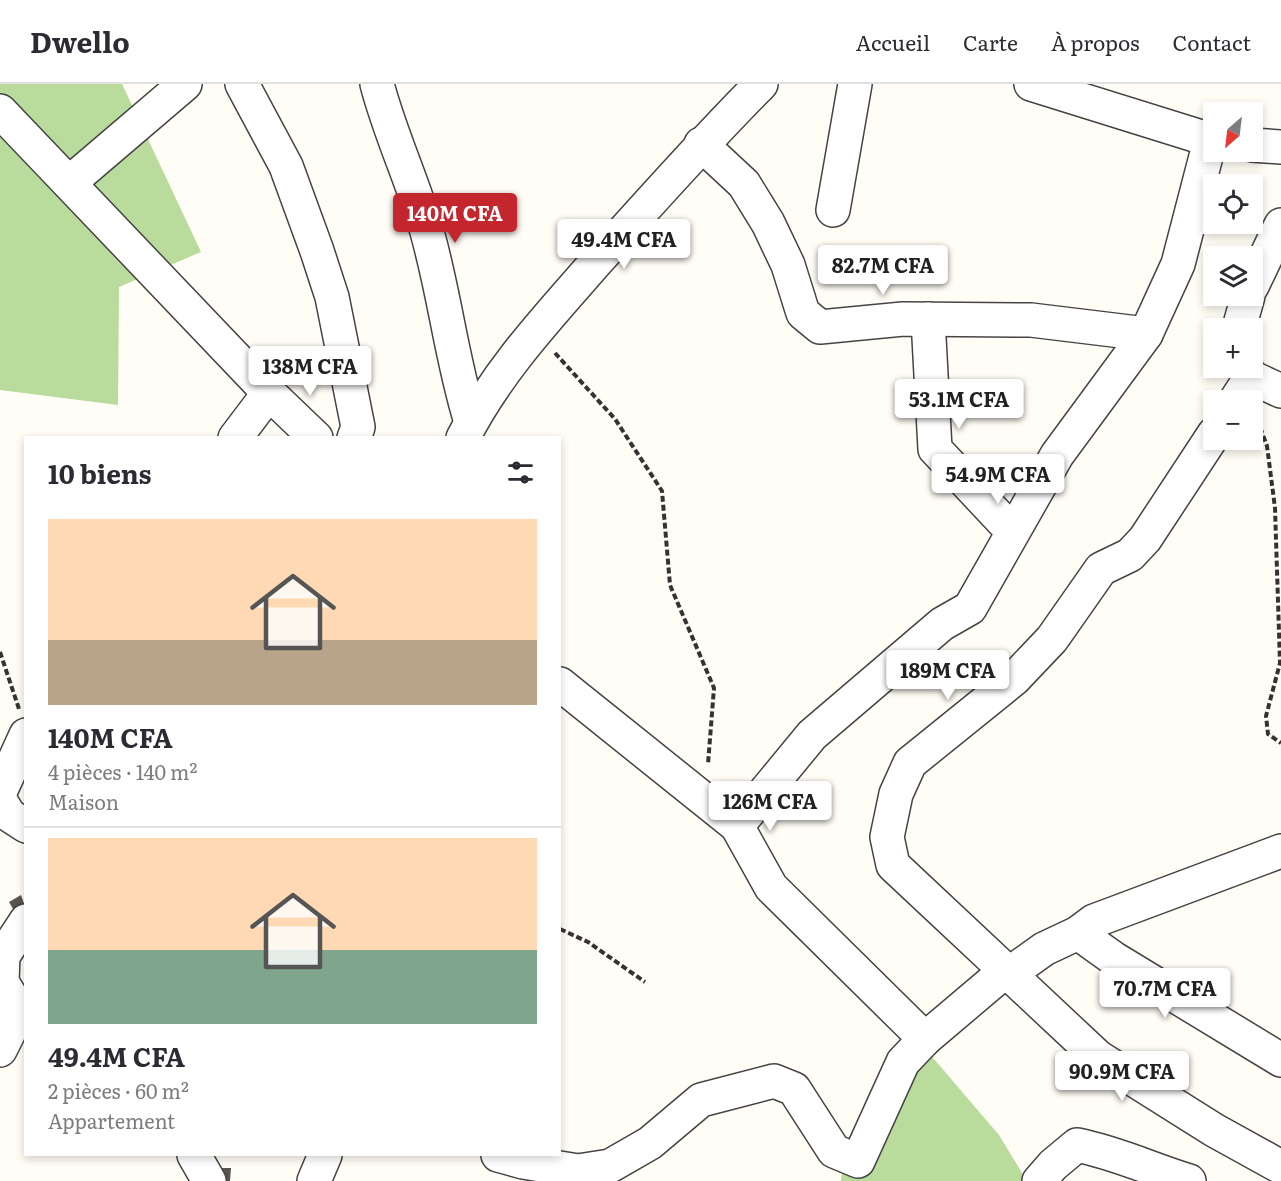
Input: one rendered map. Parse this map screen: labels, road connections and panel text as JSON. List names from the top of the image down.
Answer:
{
  "north": "bottom left",
  "page": {
    "header": "Dwello",
    "nav": [
      "Accueil",
      "Carte",
      "À propos",
      "Contact"
    ],
    "map_buttons": ["+", "−"],
    "price": [
      "140M CFA",
      "49.4M CFA",
      "82.7M CFA",
      "138M CFA",
      "53.1M CFA",
      "54.9M CFA",
      "189M CFA",
      "126M CFA",
      "70.7M CFA",
      "90.9M CFA"
    ],
    "heading": "10 biens",
    "list": [
      {
        "name": "140M CFA",
        "note": "4 pièces · 140 m² · Maison"
      },
      {
        "name": "49.4M CFA",
        "note": "2 pièces · 60 m² · Appartement"
      }
    ]
  }
}
